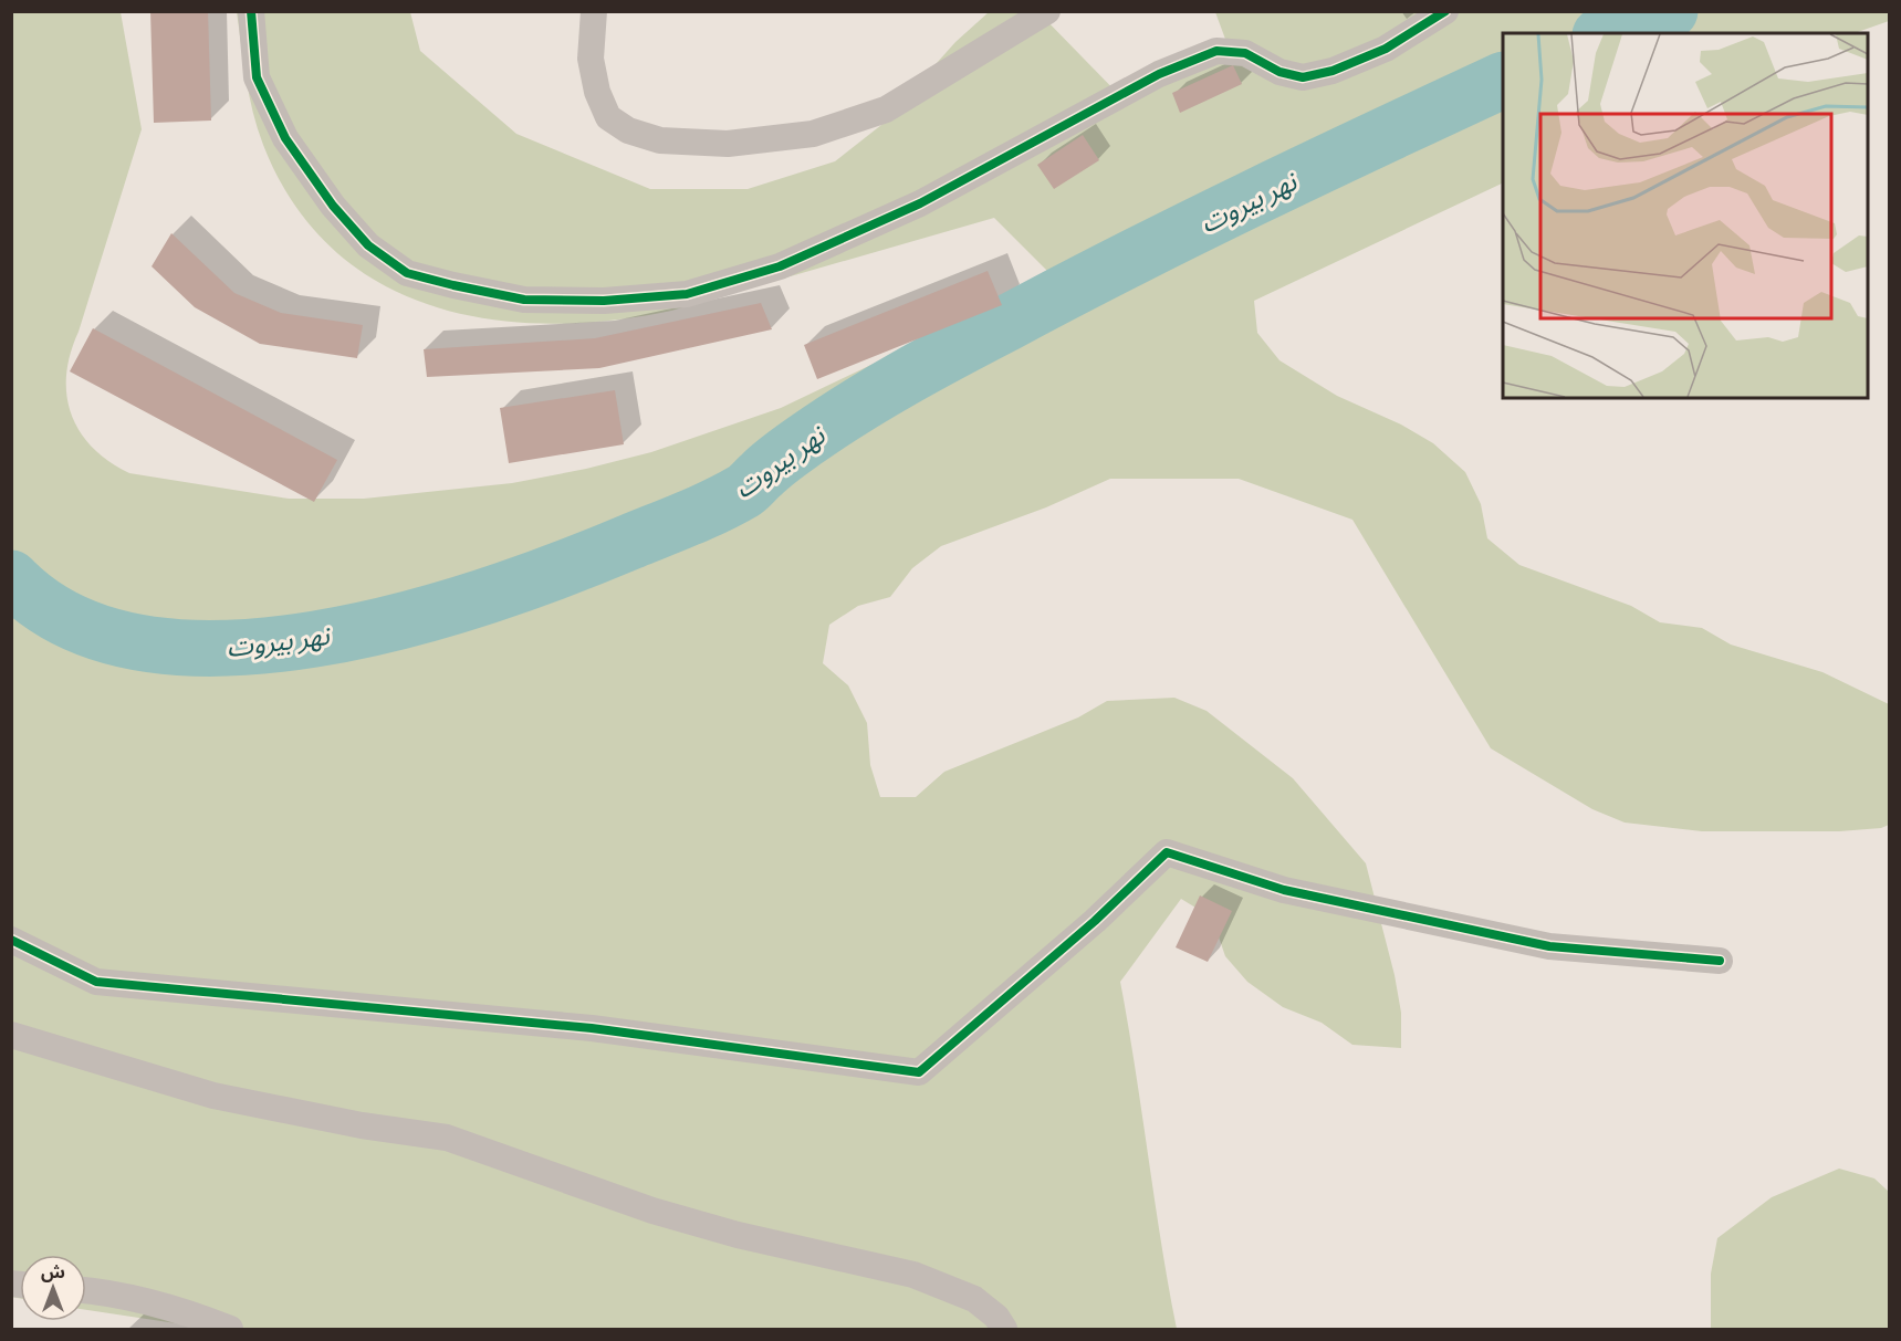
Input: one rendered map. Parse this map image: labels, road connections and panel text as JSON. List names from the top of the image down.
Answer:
{
  "water": ["نهر بيروت"],
  "north": "top"
}
